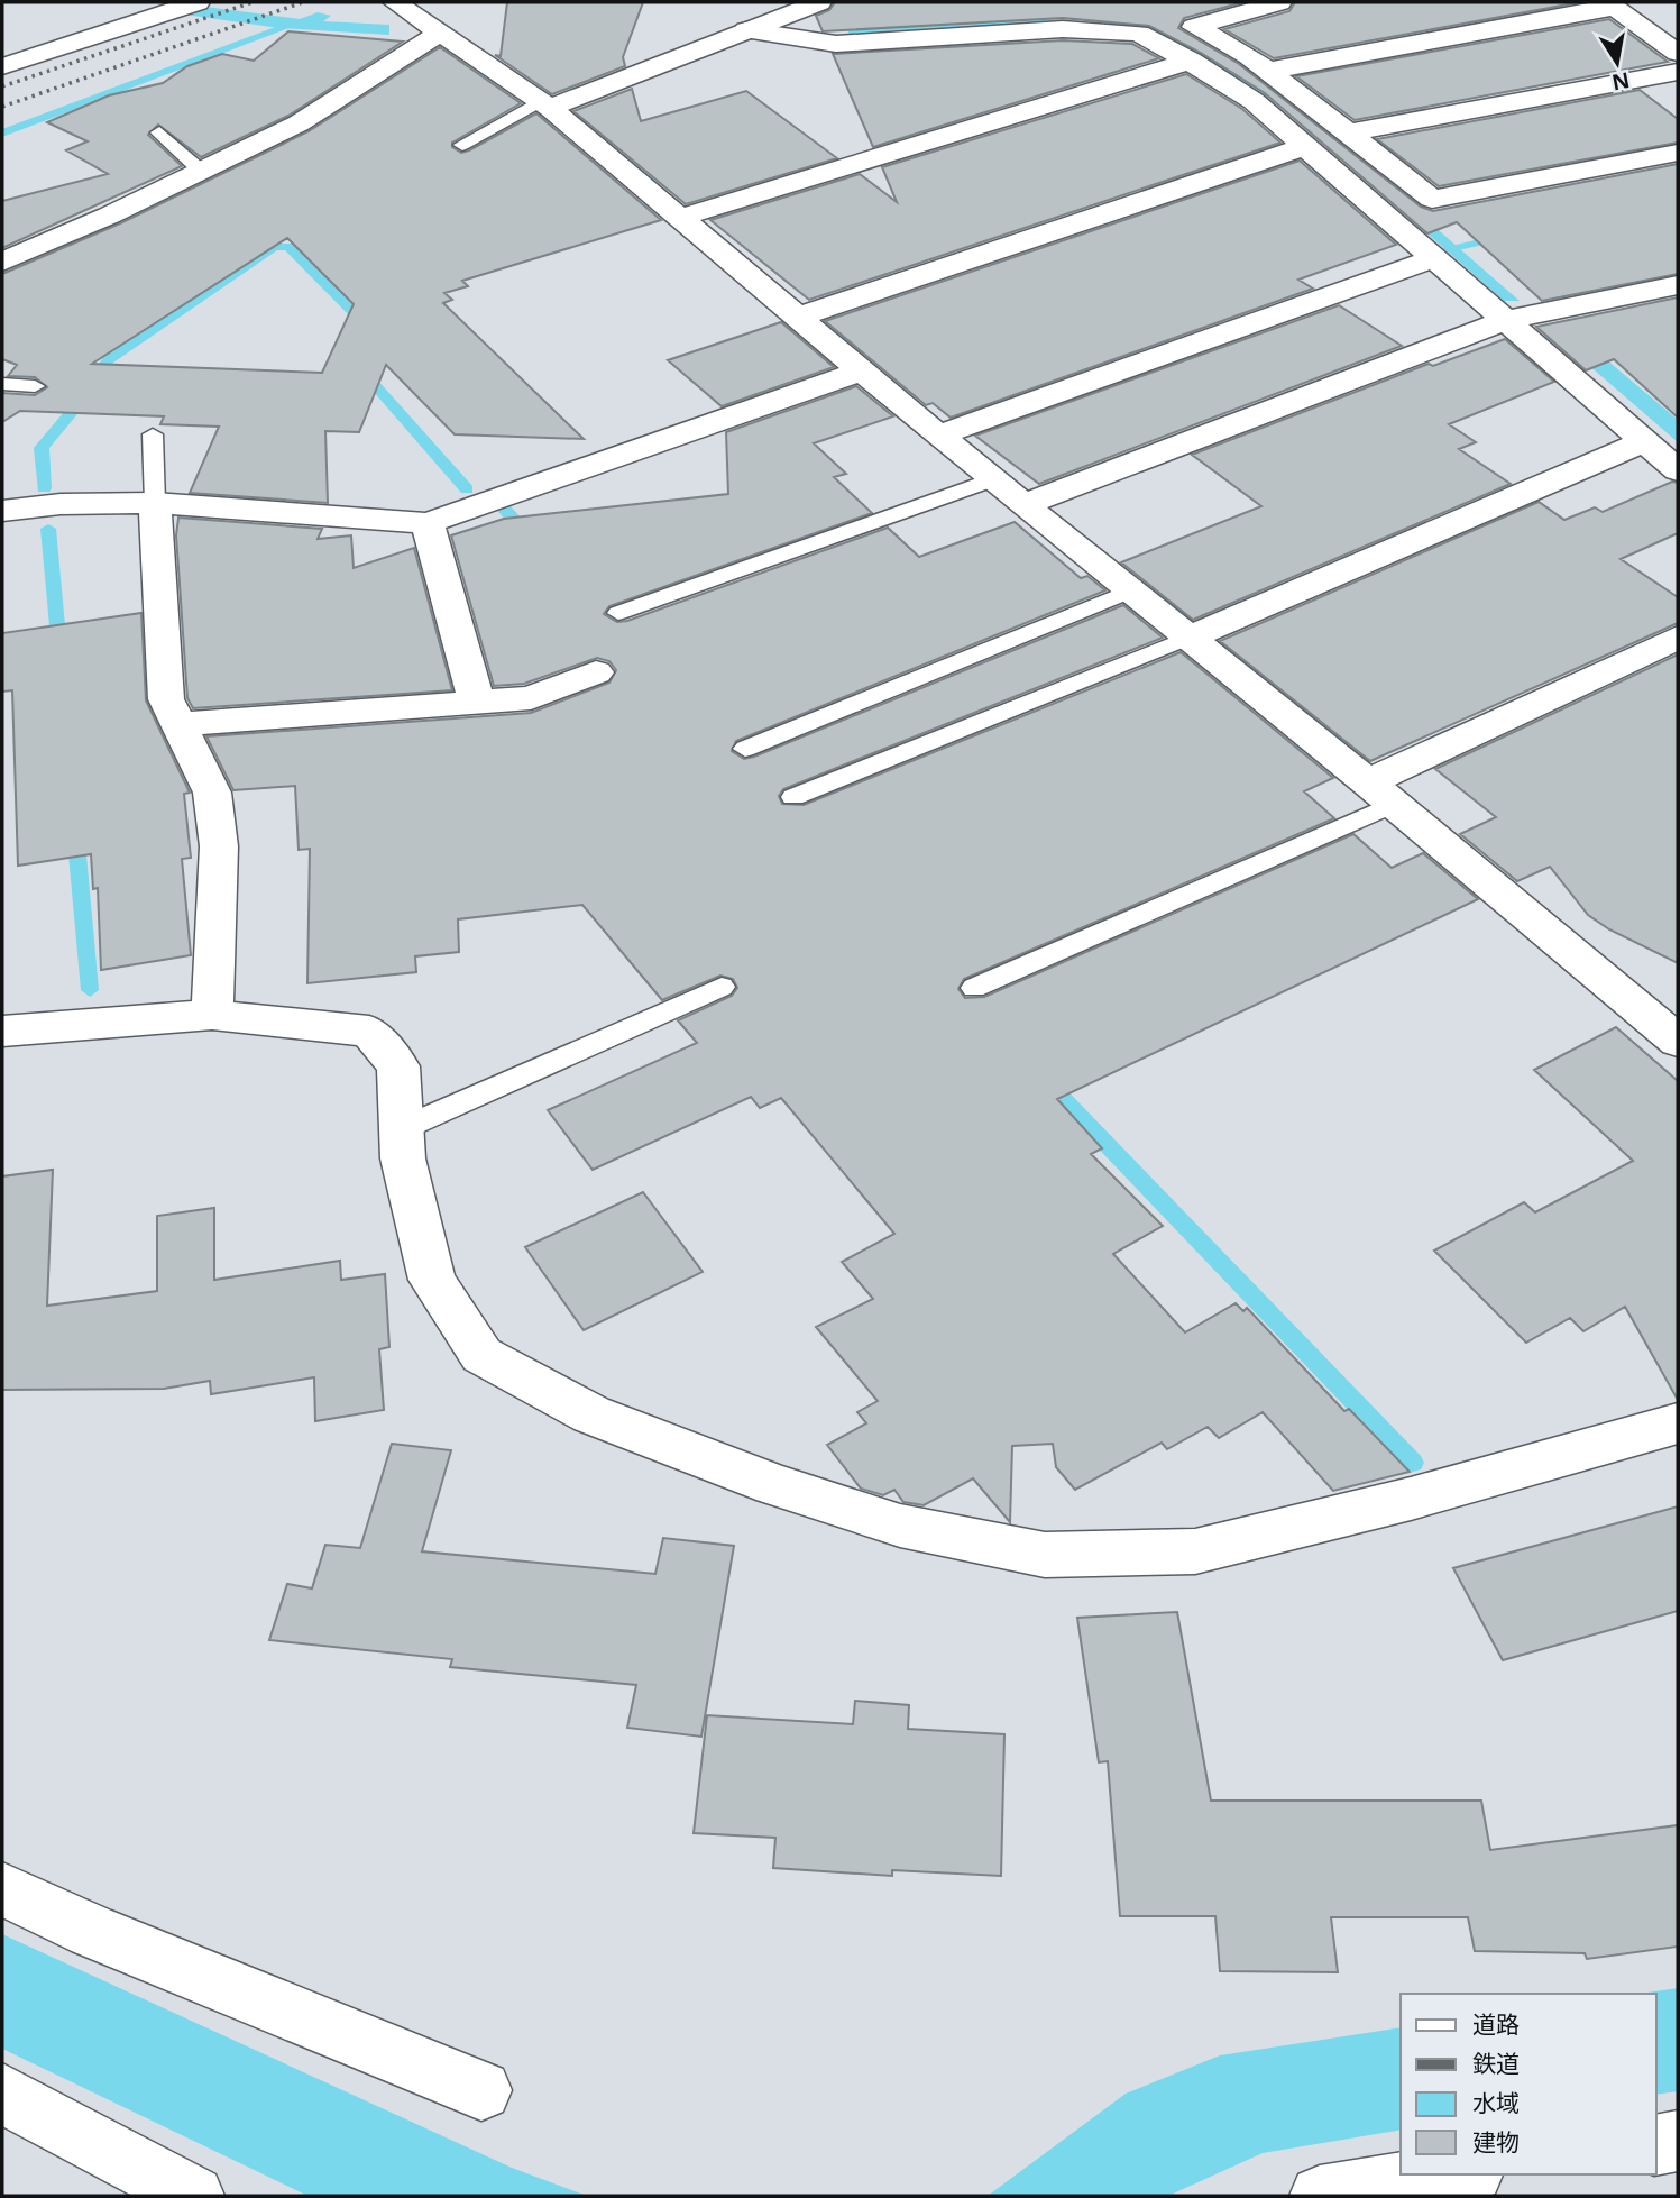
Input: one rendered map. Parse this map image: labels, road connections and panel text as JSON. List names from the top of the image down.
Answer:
{
  "legend": [
    "道路",
    "鉄道",
    "水域",
    "建物"
  ],
  "north": "bottom"
}
